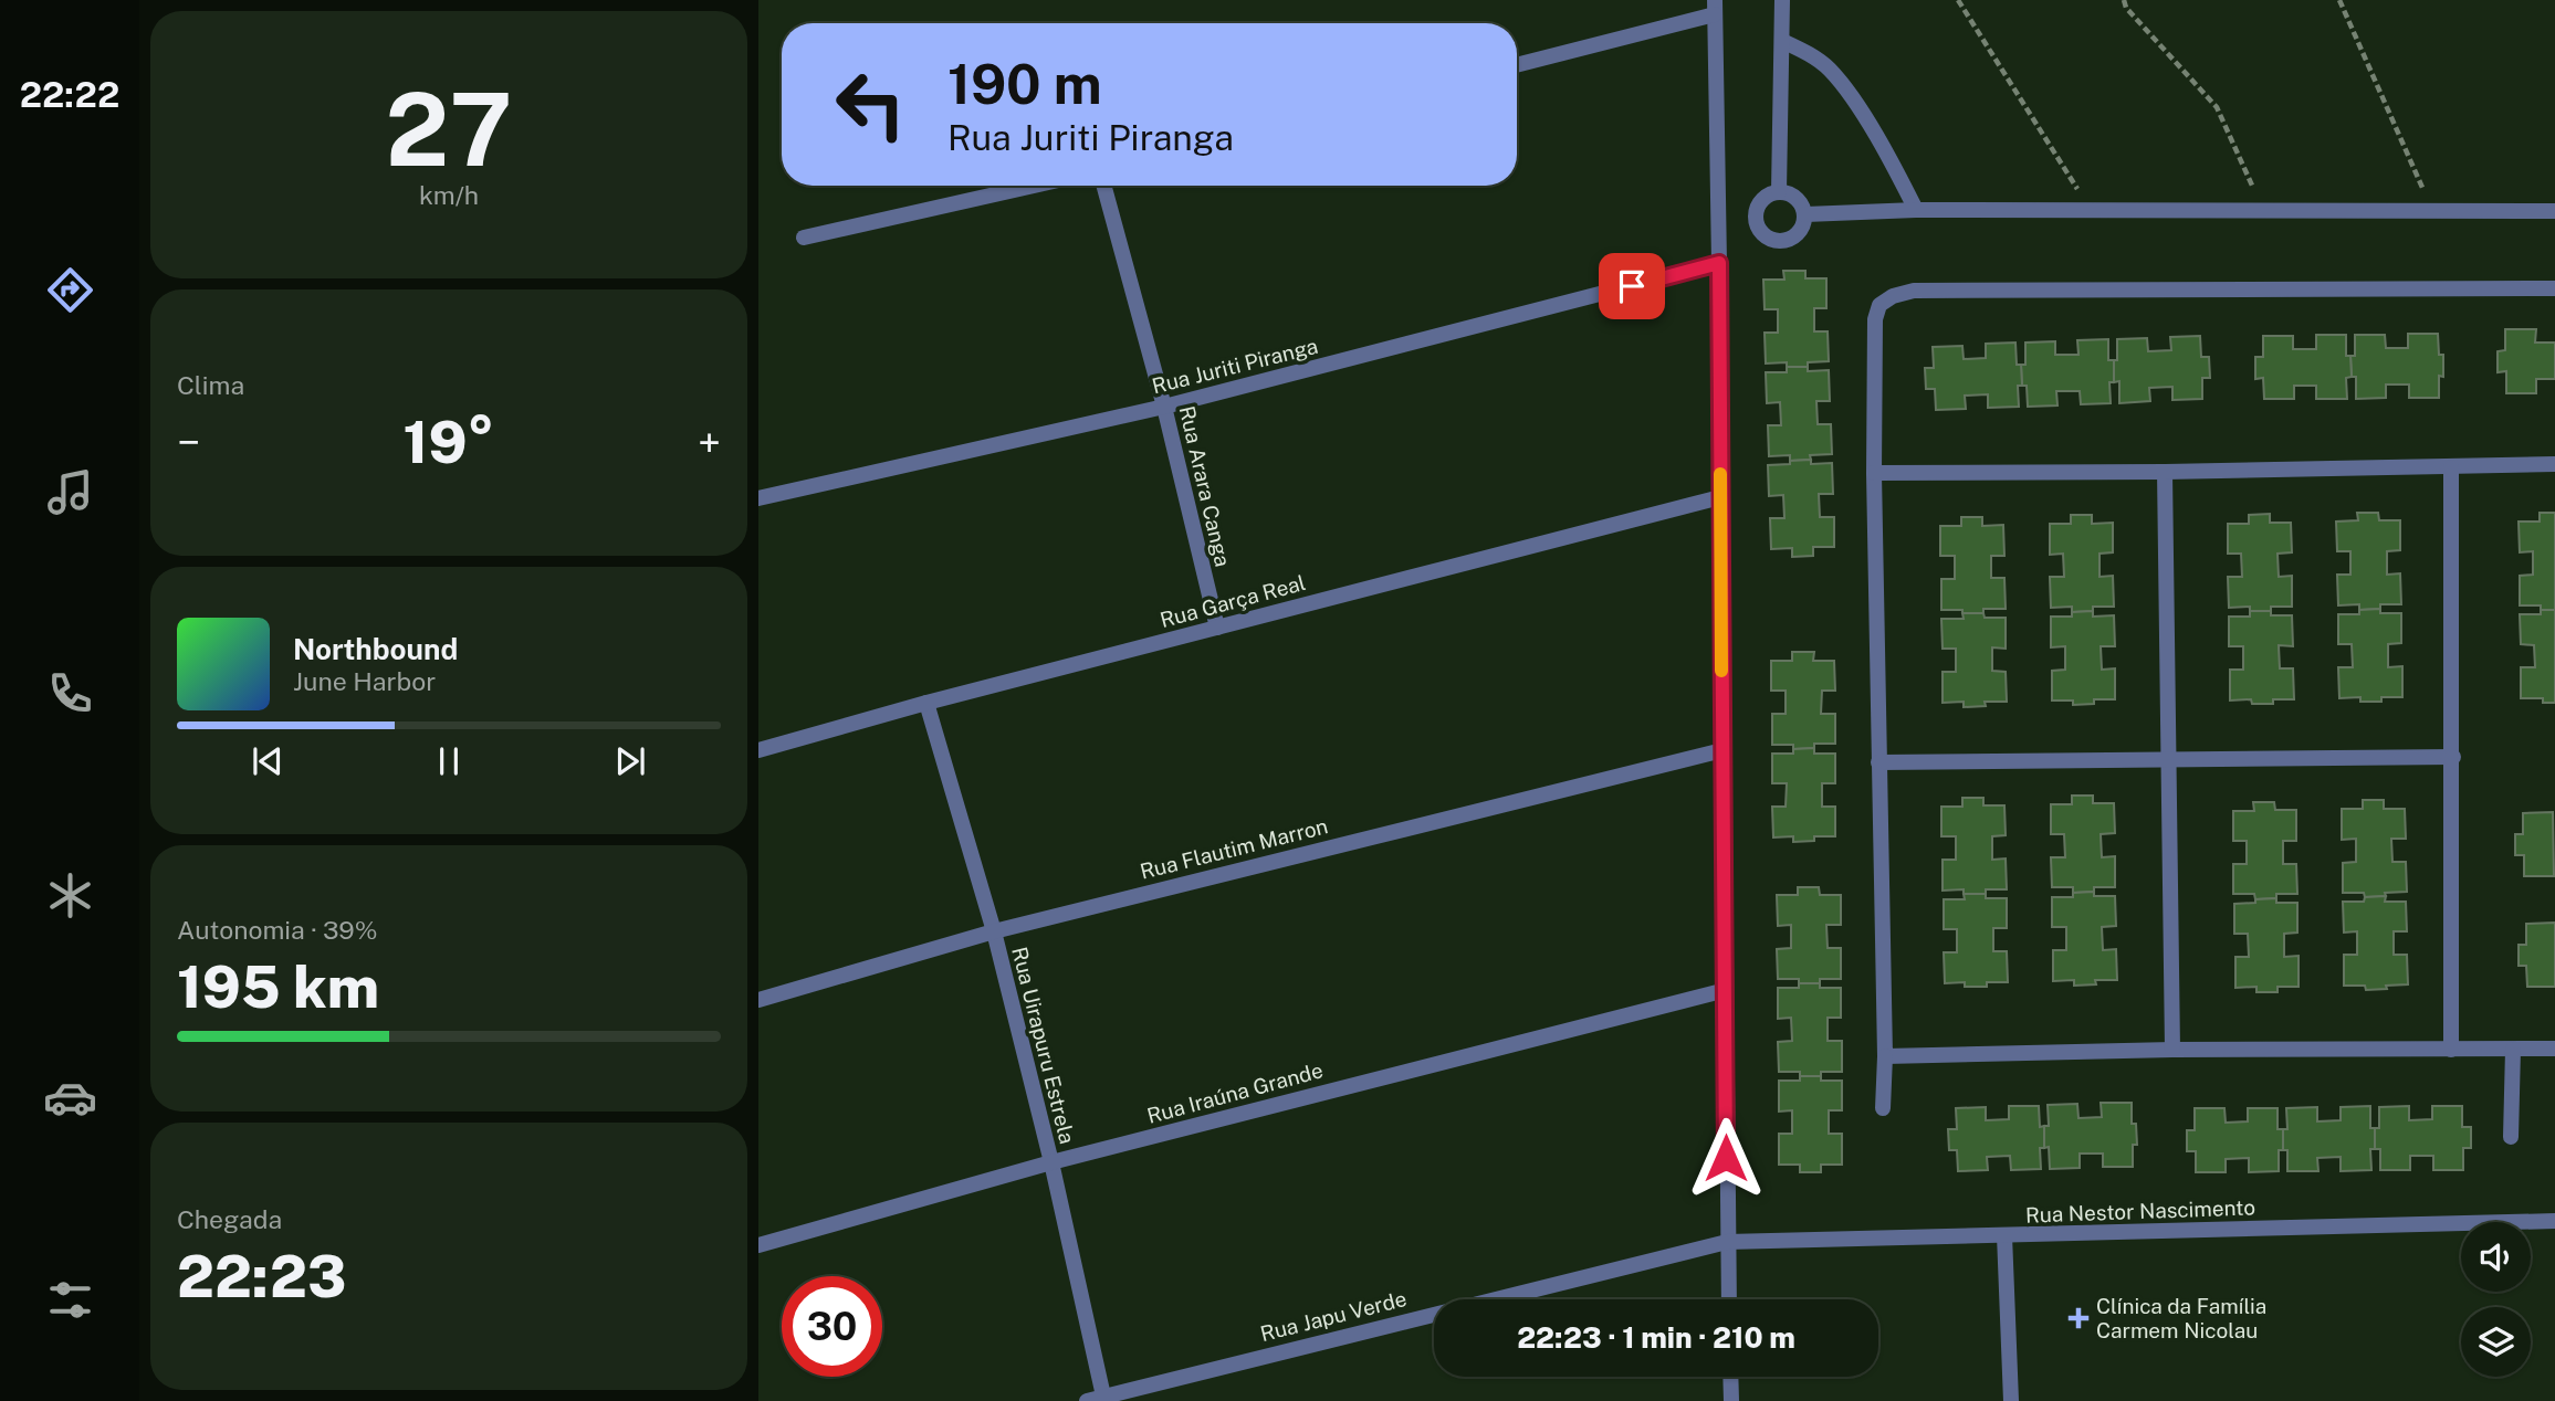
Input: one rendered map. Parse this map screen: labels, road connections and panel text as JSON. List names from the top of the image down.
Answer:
{
  "streets": {
    "street": [
      "Rua Juriti Piranga",
      "Rua Arara Canga",
      "Rua Garça Real",
      "Rua Flautim Marron",
      "Rua Uirapuru Estrela",
      "Rua Iraúna Grande",
      "Rua Nestor Nascimento",
      "Rua Japu Verde"
    ]
  },
  "crossings": [
    ["Rua Juriti Piranga", "Rua Arara Canga"],
    ["Rua Arara Canga", "Rua Garça Real"],
    ["Rua Garça Real", "Rua Uirapuru Estrela"],
    ["Rua Flautim Marron", "Rua Uirapuru Estrela"],
    ["Rua Uirapuru Estrela", "Rua Iraúna Grande"],
    ["Rua Uirapuru Estrela", "Rua Japu Verde"],
    ["Rua Nestor Nascimento", "Rua Japu Verde"]
  ],
  "places": {
    "health": ["Clínica da Família Carmem Nicolau"]
  },
  "page": {
    "tabs": "22:22",
    "tile": [
      ["27", "km/h"],
      "Clima",
      ["Autonomia · 39%", "195 km"],
      ["Chegada", "22:23"]
    ],
    "turn": ["190 m", "Rua Juriti Piranga"],
    "heat": ["−", "19°", "+"],
    "song": ["Northbound", "June Harbor"],
    "limit": "30",
    "trip": "22:23 · 1 min · 210 m"
  }
}
